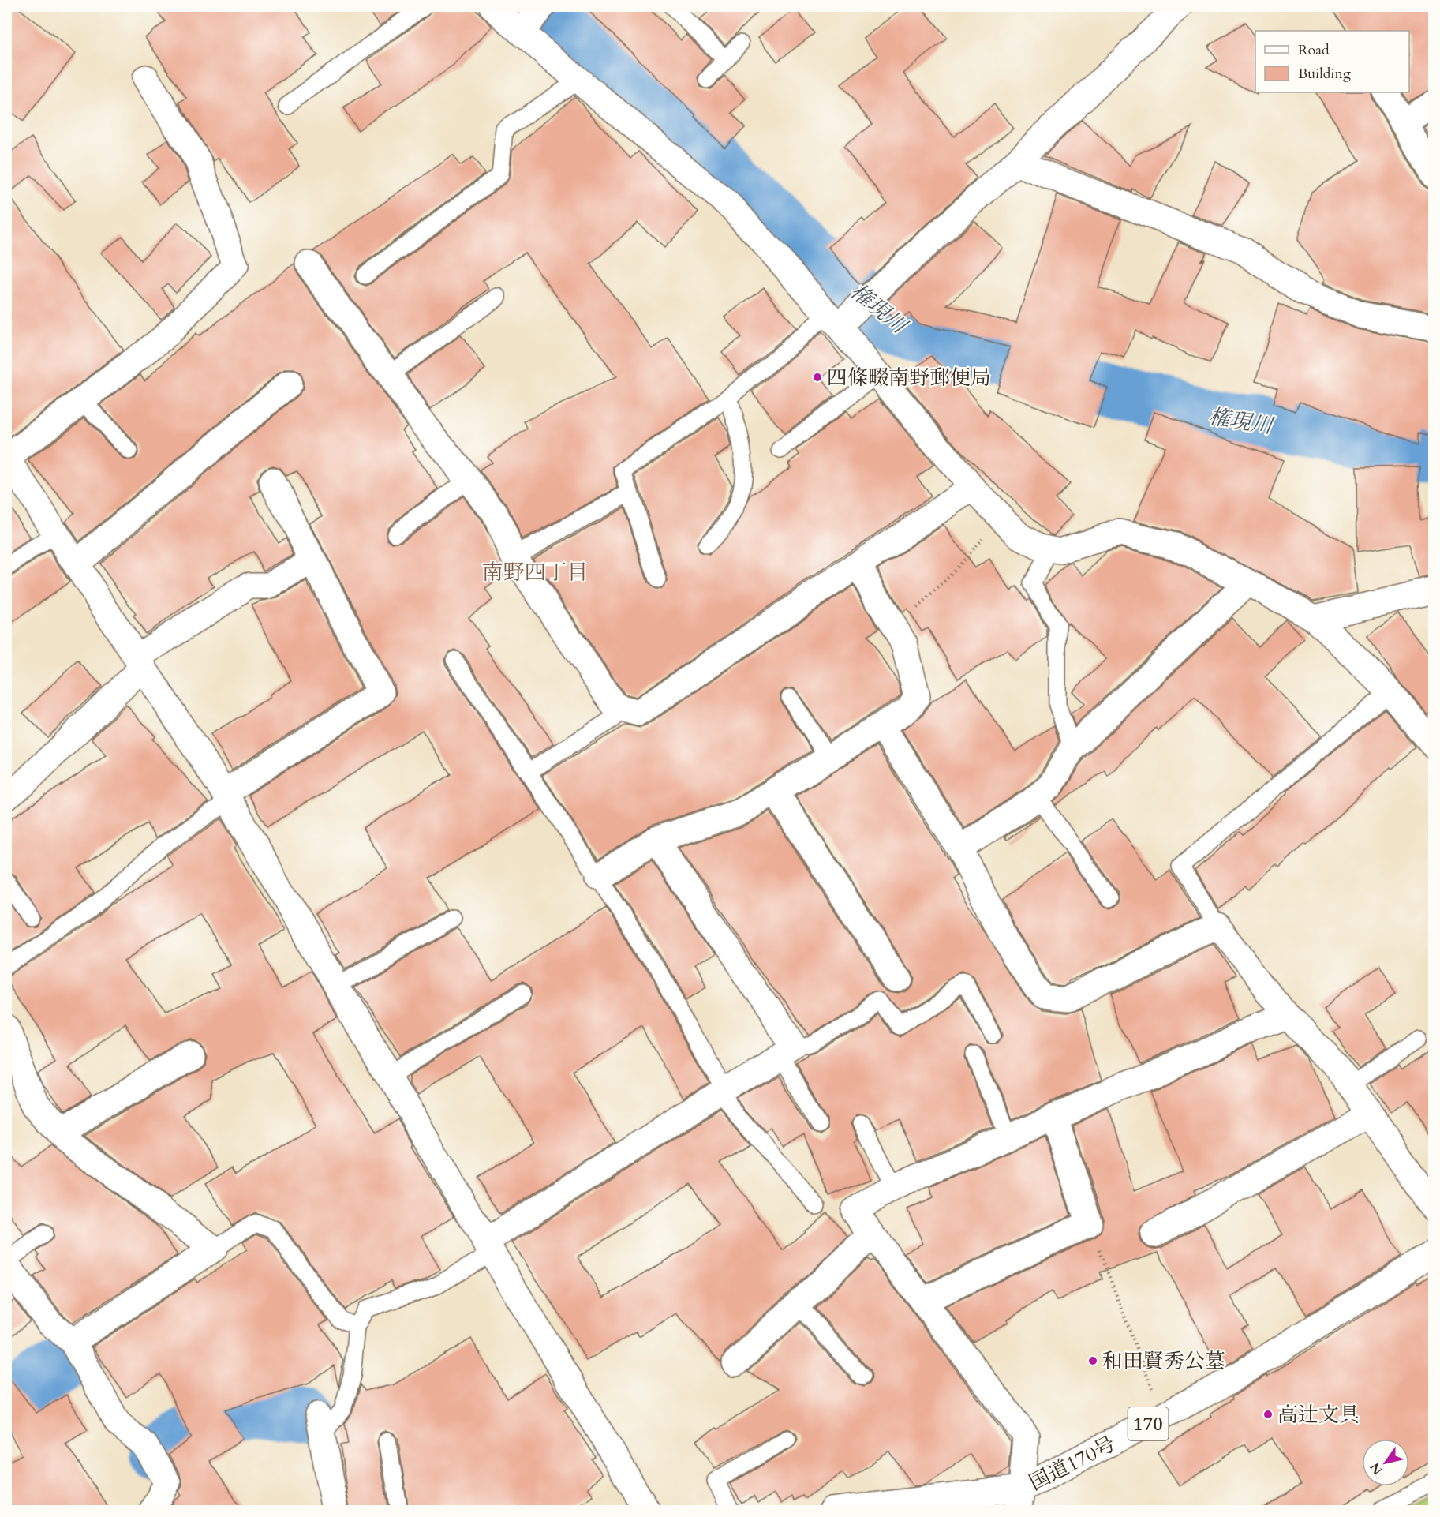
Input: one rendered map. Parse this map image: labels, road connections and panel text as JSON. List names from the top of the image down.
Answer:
{
  "streets": {
    "main road": ["170", "国道170号"]
  },
  "districts": ["南野四丁目"],
  "water": ["権現川"],
  "places": ["四條畷南野郵便局", "和田賢秀公墓", "高辻文具"],
  "legend": ["Road", "Building"],
  "north": "bottom left"
}
